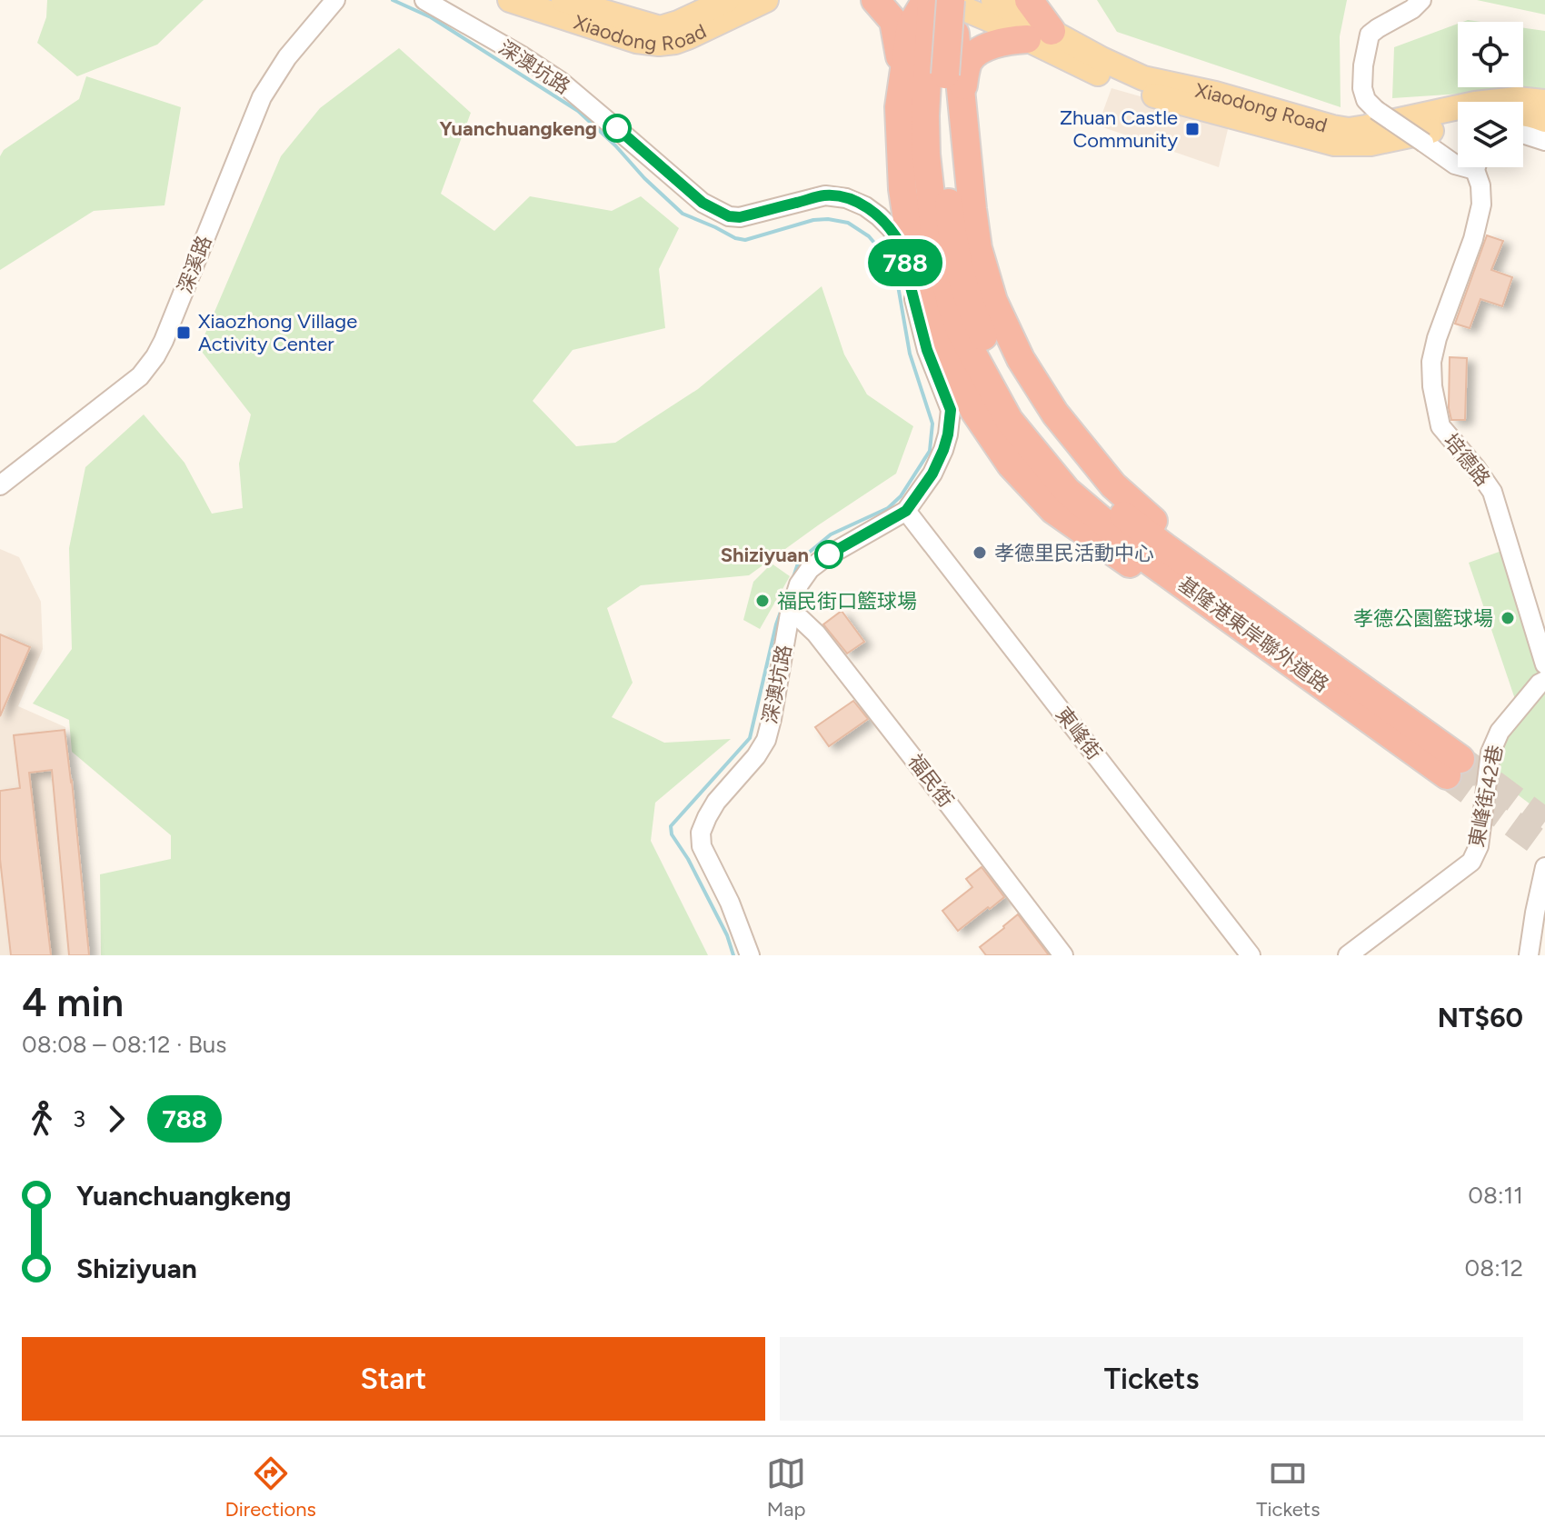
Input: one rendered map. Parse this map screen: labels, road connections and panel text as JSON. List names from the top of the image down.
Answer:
{
  "streets": {
    "highway": ["基隆港東岸聯外道路"],
    "main road": ["Xiaodong Road"],
    "street": [
      "深澳坑路",
      "深溪路",
      "培德路",
      "東峰街",
      "福民街",
      "東峰街42巷"
    ]
  },
  "crossings": [
    ["Xiaodong Road", "基隆港東岸聯外道路"],
    ["深澳坑路", "東峰街"],
    ["深澳坑路", "福民街"]
  ],
  "places": {
    "other": [
      "Yuanchuangkeng",
      "孝德里民活動中心",
      "Shiziyuan",
      "福民街口籃球場",
      "孝德公園籃球場"
    ],
    "transit": ["Zhuan Castle Community", "Xiaozhong Village Activity Center"]
  },
  "lines": ["bus line 788"],
  "page": {
    "on_map": "788",
    "heading": ["4 min", "08:08 – 08:12 · Bus", "NT$60"],
    "legs": ["3", "788"],
    "list": [
      {
        "name": "Yuanchuangkeng",
        "value": "08:11"
      },
      {
        "name": "Shiziyuan",
        "value": "08:12"
      }
    ],
    "buttons": ["Start", "Tickets"],
    "tabs": ["Directions", "Map", "Tickets"]
  }
}
